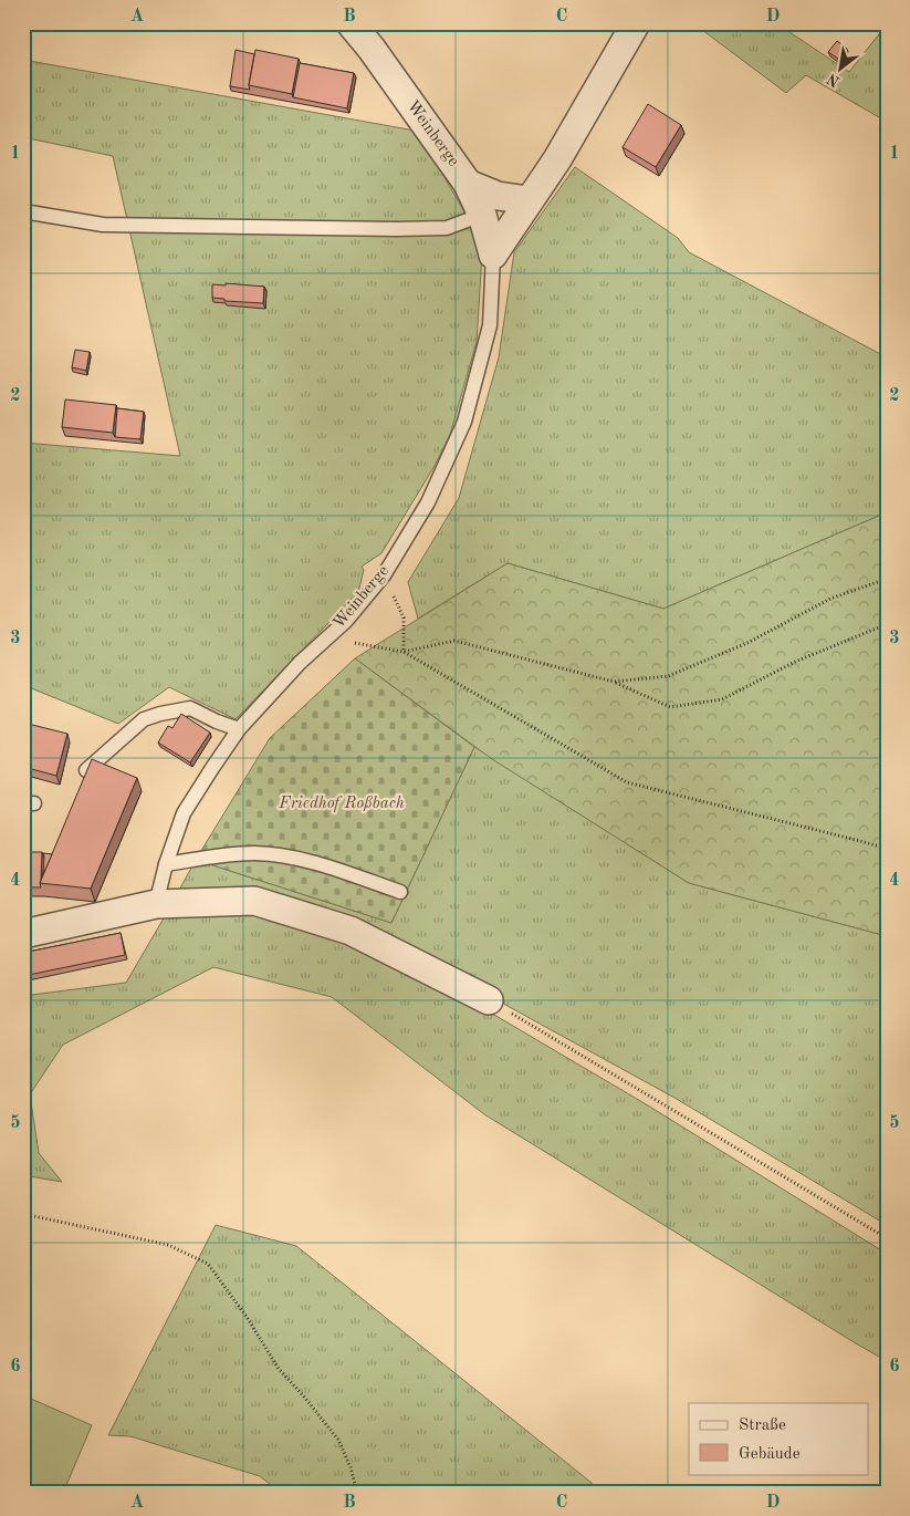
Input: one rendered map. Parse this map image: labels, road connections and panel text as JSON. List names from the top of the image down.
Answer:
{
  "streets": {
    "street": ["Weinberge"]
  },
  "parks": ["Friedhof Roßbach"],
  "legend": ["Straße", "Gebäude"],
  "north": "bottom left",
  "grid": {
    "columns": [
      "A",
      "B",
      "C",
      "D"
    ],
    "rows": [
      "1",
      "2",
      "3",
      "4",
      "5",
      "6"
    ]
  }
}
